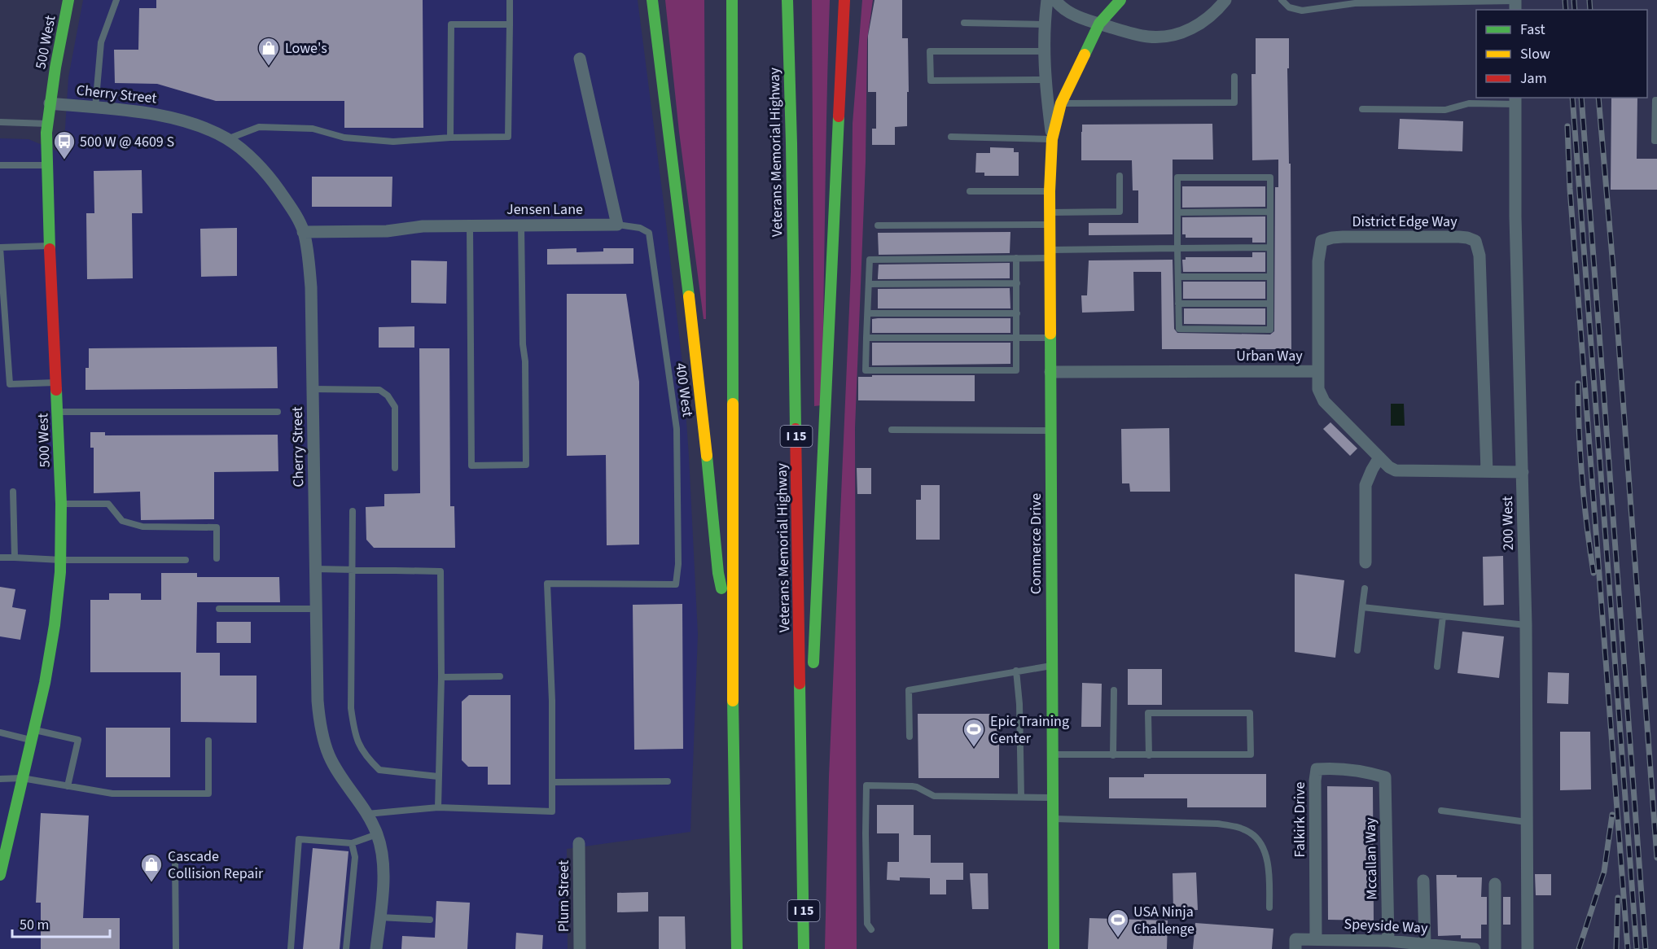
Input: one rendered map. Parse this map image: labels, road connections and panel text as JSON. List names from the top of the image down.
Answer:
{
  "streets": {
    "main road": [
      "500 West",
      "Veterans Memorial Highway",
      "I 15",
      "Commerce Drive"
    ],
    "street": [
      "Cherry Street",
      "Jensen Lane",
      "District Edge Way",
      "Urban Way",
      "200 West",
      "Falkirk Drive",
      "Mccallan Way",
      "Plum Street",
      "Speyside Way"
    ],
    "lane": ["400 West"]
  },
  "crossings": [
    ["500 West", "Cherry Street"],
    ["Cherry Street", "Jensen Lane"],
    ["Jensen Lane", "400 West"],
    ["District Edge Way", "Urban Way"],
    ["Urban Way", "200 West"],
    ["Urban Way", "Commerce Drive"],
    ["Falkirk Drive", "Mccallan Way"],
    ["Falkirk Drive", "Speyside Way"],
    ["Mccallan Way", "Speyside Way"]
  ],
  "places": {
    "shop": ["Lowe's", "Cascade Collision Repair"],
    "bus stop": ["500 W @ 4609 S"],
    "sports": ["Epic Training Center", "USA Ninja Challenge"]
  },
  "legend": ["Fast", "Slow", "Jam"],
  "scale_bar": "50 m"
}
